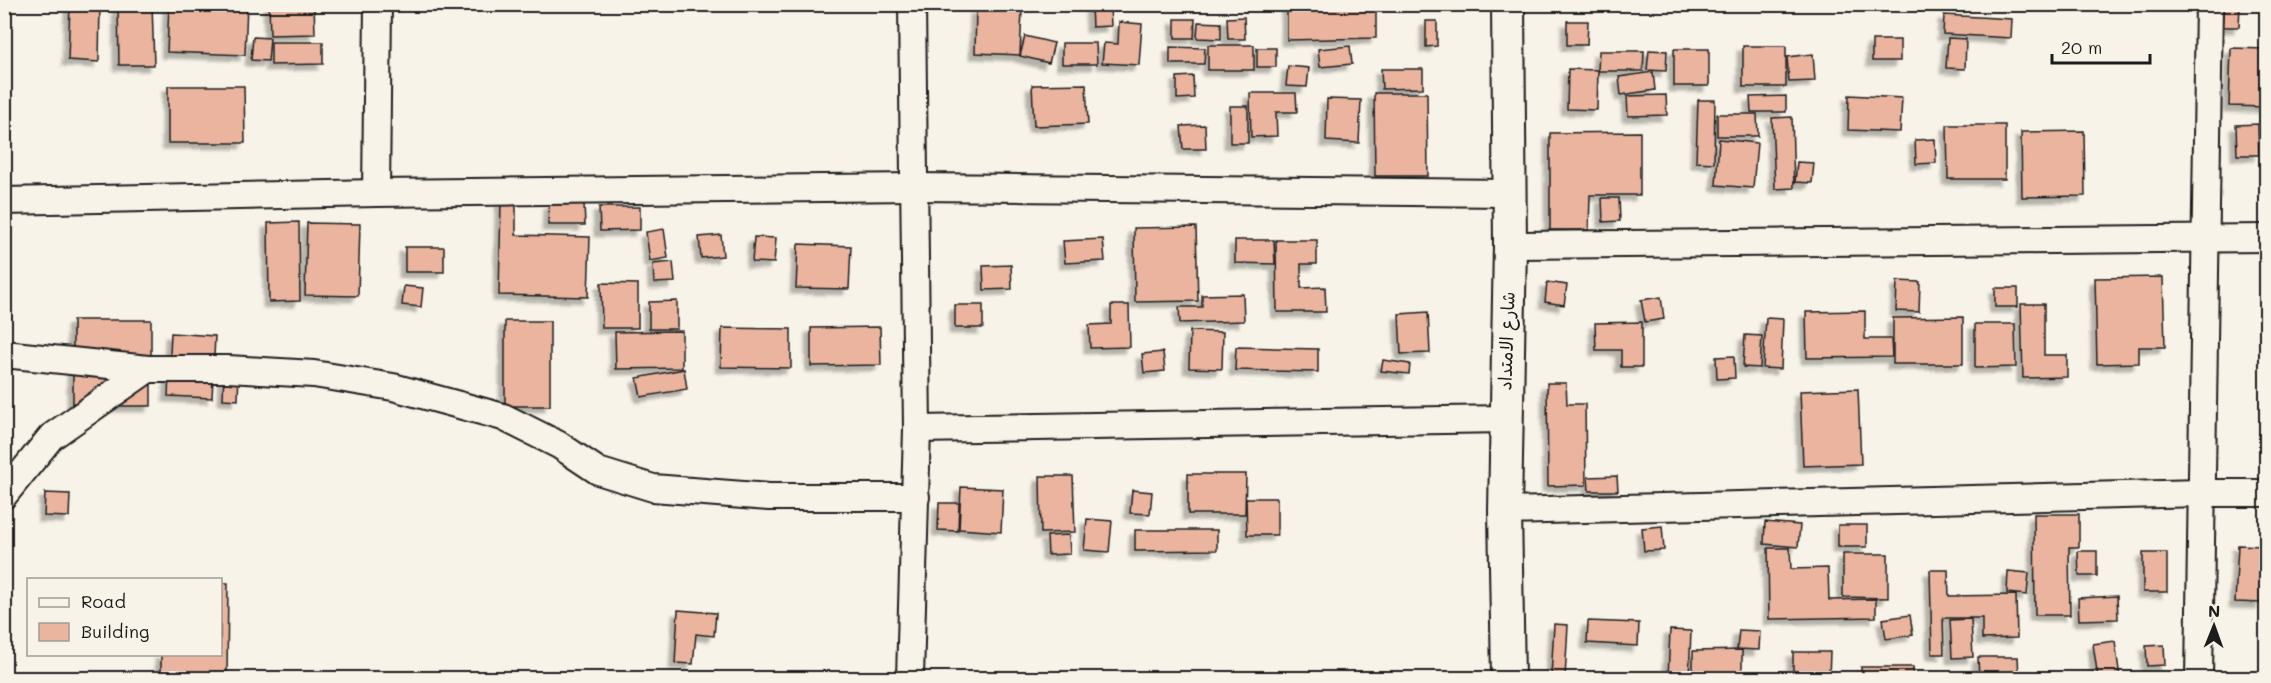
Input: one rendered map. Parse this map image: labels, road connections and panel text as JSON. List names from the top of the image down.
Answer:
{
  "streets": {
    "street": ["شارع الامتداد"]
  },
  "legend": ["Road", "Building"],
  "scale_bar": "20 m",
  "north": "top"
}
